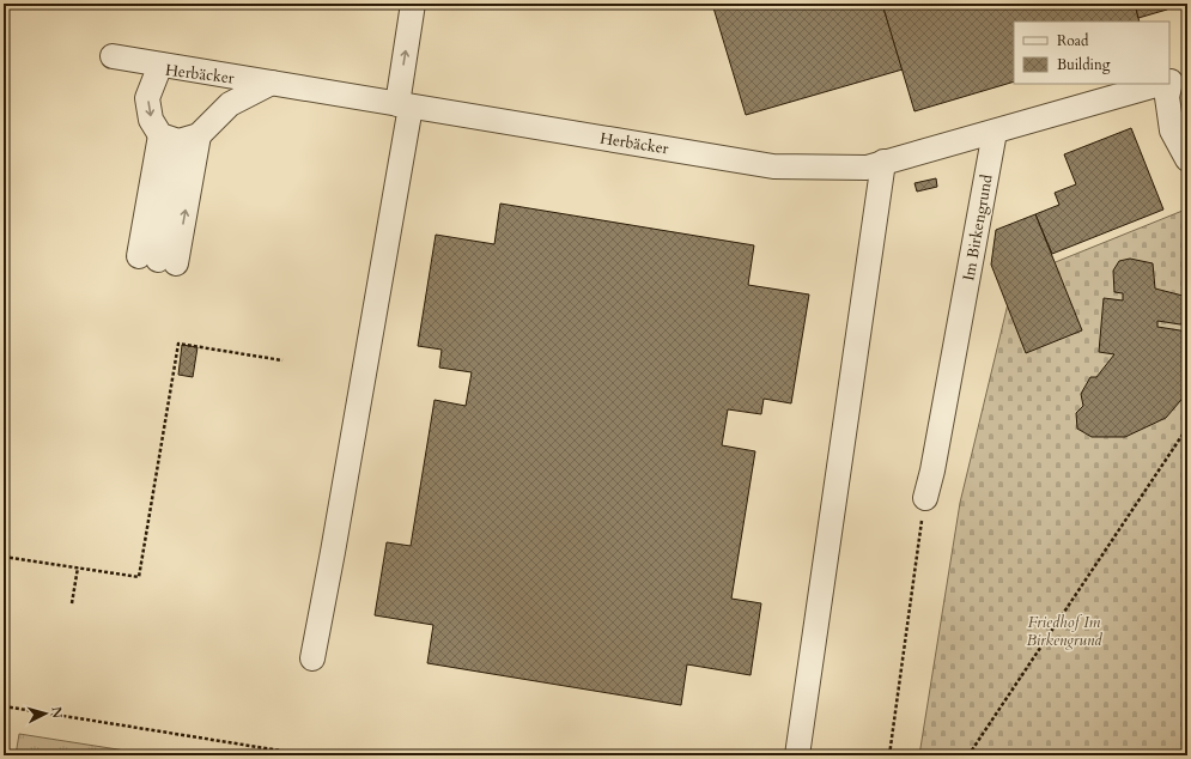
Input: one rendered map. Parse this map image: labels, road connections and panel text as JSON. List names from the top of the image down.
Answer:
{
  "streets": {
    "street": ["Herbäcker", "Im Birkengrund"]
  },
  "crossings": [
    ["Herbäcker", "Im Birkengrund"]
  ],
  "parks": ["Friedhof Im Birkengrund"],
  "legend": ["Road", "Building"],
  "north": "right"
}
